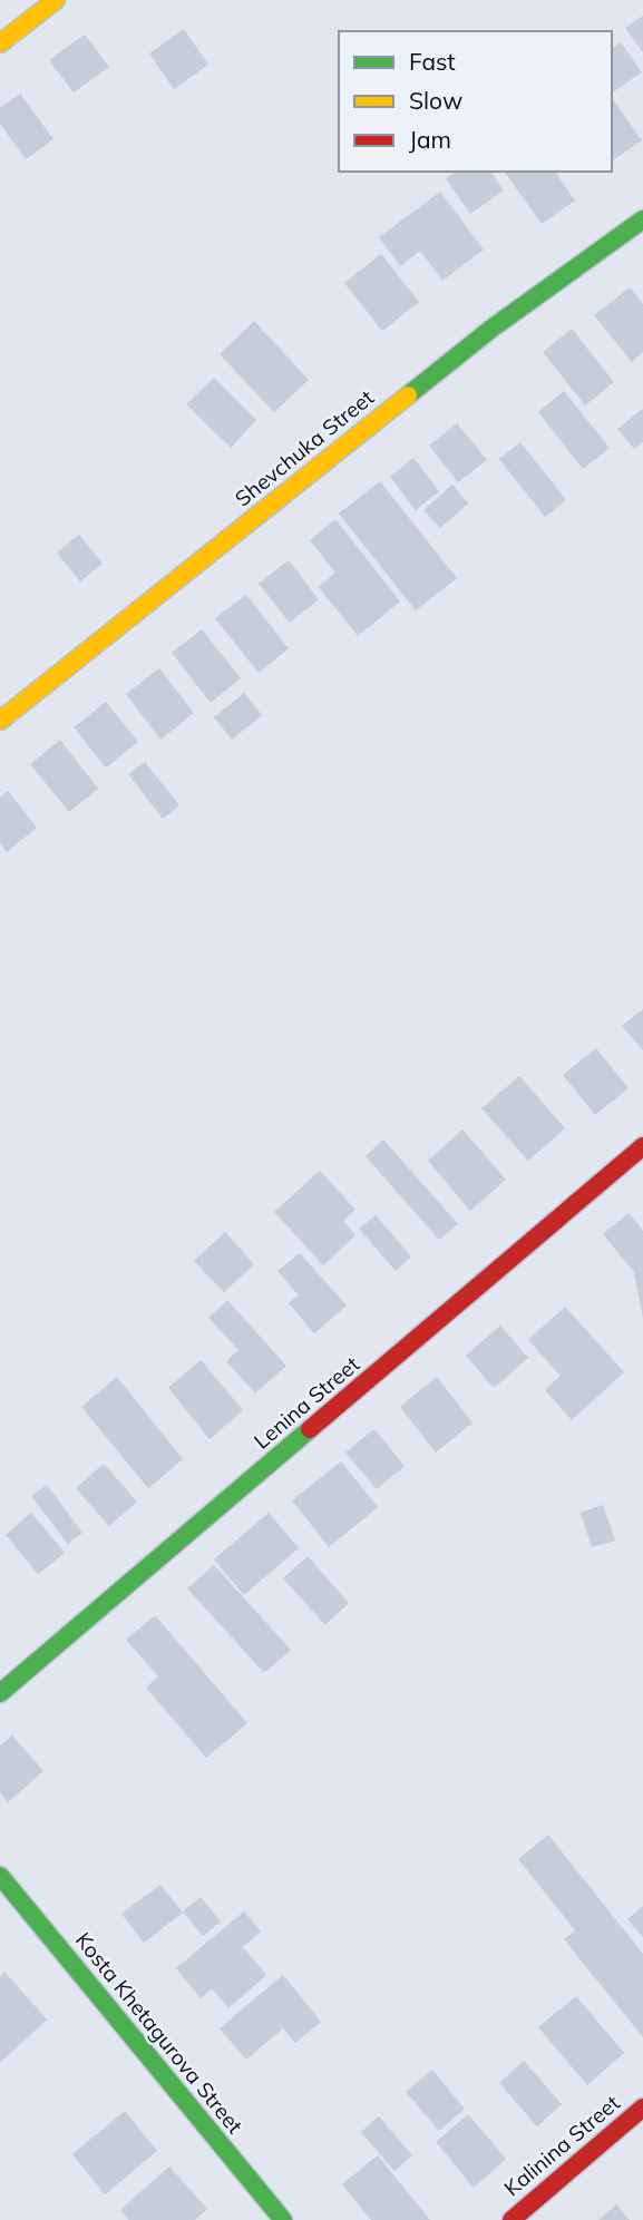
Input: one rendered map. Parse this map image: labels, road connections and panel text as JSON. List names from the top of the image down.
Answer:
{
  "streets": {
    "street": [
      "Shevchuka Street",
      "Lenina Street",
      "Kosta Khetagurova Street",
      "Kalinina Street"
    ]
  },
  "legend": ["Fast", "Slow", "Jam"]
}
